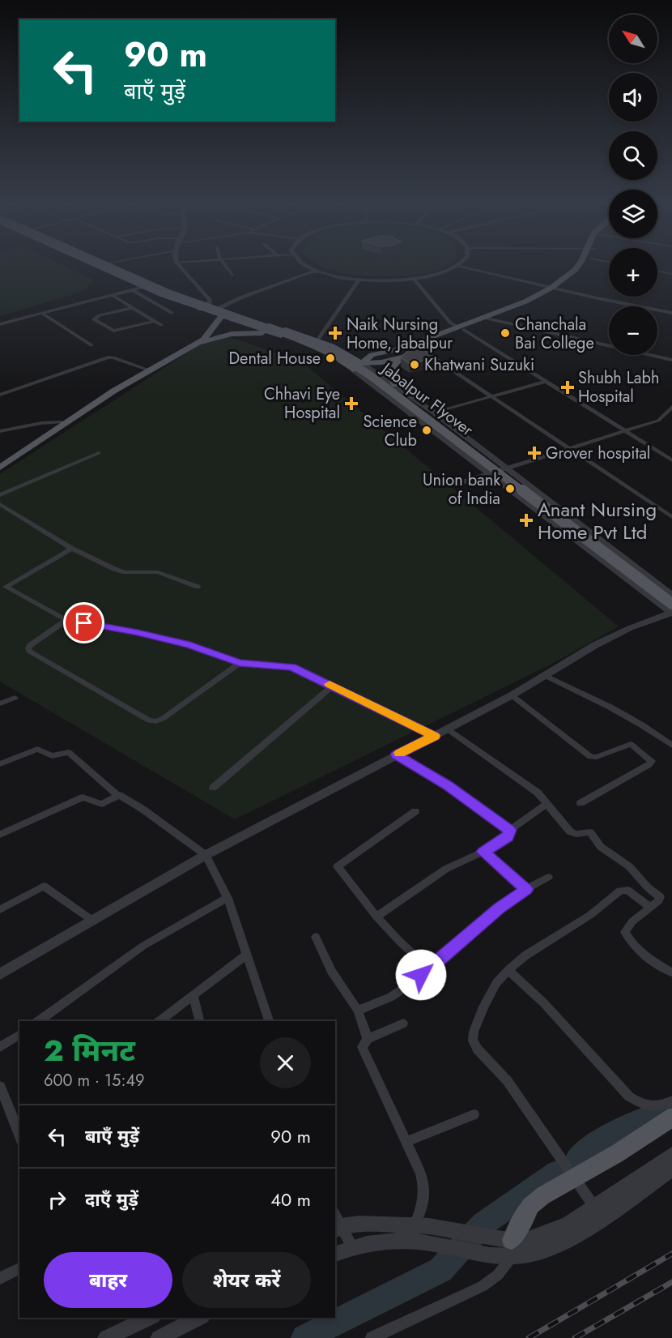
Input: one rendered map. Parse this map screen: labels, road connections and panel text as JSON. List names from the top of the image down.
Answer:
{
  "streets": {
    "main road": ["Jabalpur Flyover"]
  },
  "places": {
    "health": [
      "Naik Nursing Home, Jabalpur",
      "Shubh Labh Hospital",
      "Chhavi Eye Hospital",
      "Grover hospital",
      "Anant Nursing Home Pvt Ltd"
    ],
    "other": [
      "Chanchala Bai College",
      "Dental House",
      "Khatwani Suzuki",
      "Science Club",
      "Union bank of India"
    ]
  },
  "north": "top left",
  "page": {
    "map_buttons": ["+", "−"],
    "turn": ["90 m", "बाएँ मुड़ें"],
    "heading": ["2 मिनट", "600 m · 15:49"],
    "list": [
      {
        "name": "बाएँ मुड़ें",
        "value": "90 m"
      },
      {
        "name": "दाएँ मुड़ें",
        "value": "40 m"
      }
    ],
    "buttons": ["बाहर", "शेयर करें"]
  }
}
